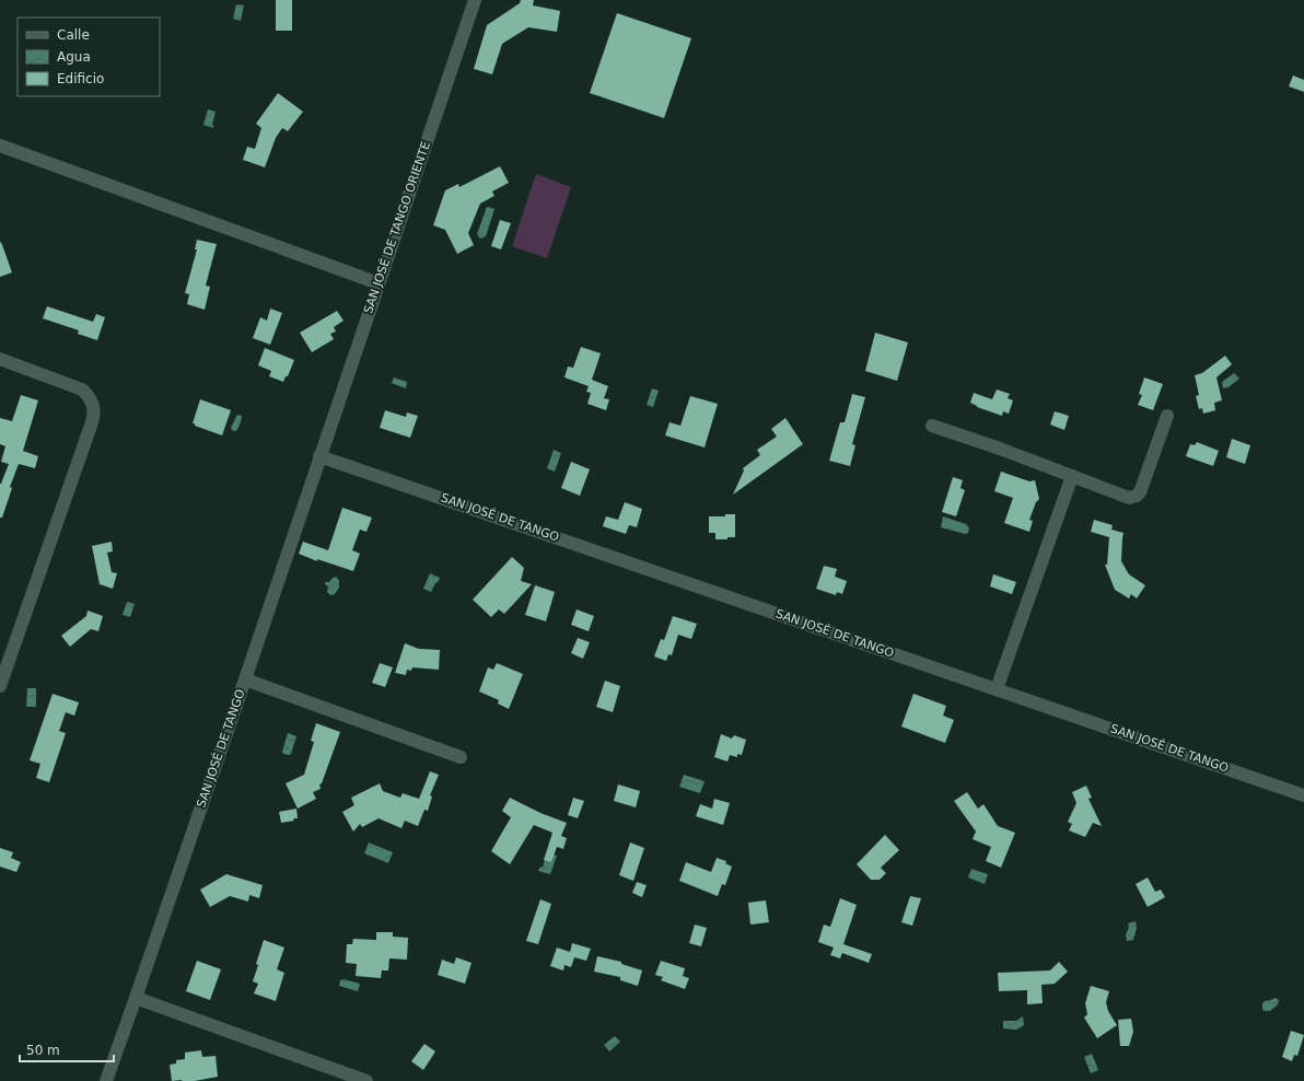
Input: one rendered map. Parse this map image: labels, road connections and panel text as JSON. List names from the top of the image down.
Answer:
{
  "streets": {
    "street": ["SAN JOSÉ DE TANGO ORIENTE", "SAN JOSÉ DE TANGO"]
  },
  "crossings": [
    ["SAN JOSÉ DE TANGO ORIENTE", "SAN JOSÉ DE TANGO"]
  ],
  "legend": ["Calle", "Agua", "Edificio"],
  "scale_bar": "50 m"
}
